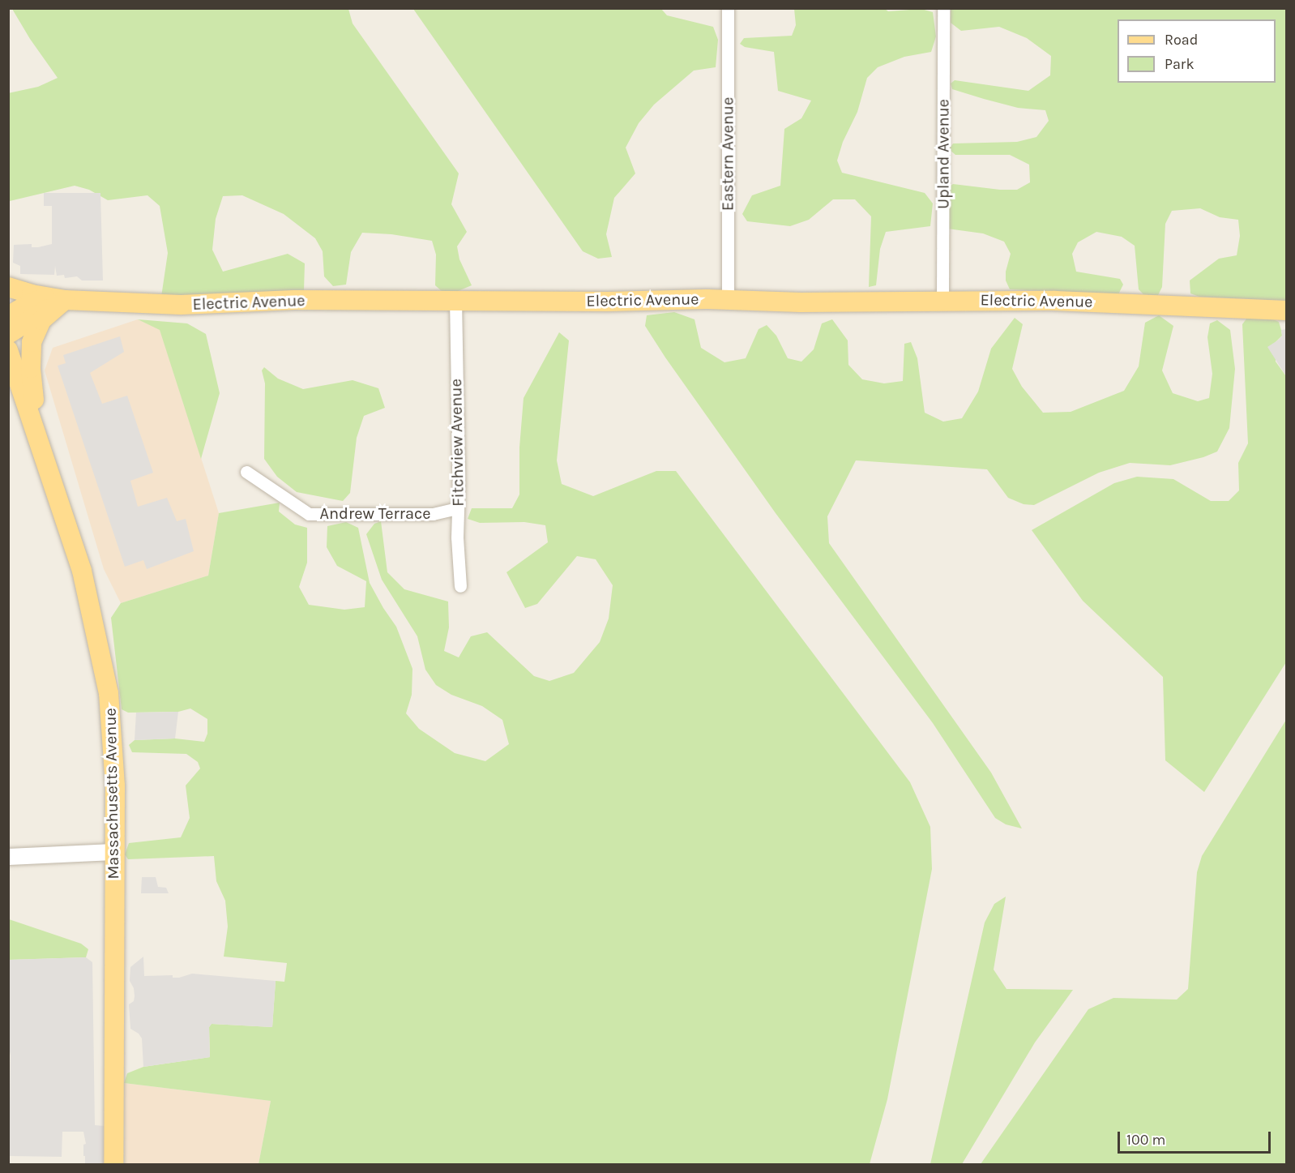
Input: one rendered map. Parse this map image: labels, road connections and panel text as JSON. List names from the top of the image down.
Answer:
{
  "streets": {
    "main road": ["Electric Avenue", "Massachusetts Avenue"],
    "street": [
      "Eastern Avenue",
      "Upland Avenue",
      "Fitchview Avenue",
      "Andrew Terrace"
    ]
  },
  "crossings": [
    ["Eastern Avenue", "Electric Avenue"],
    ["Upland Avenue", "Electric Avenue"],
    ["Electric Avenue", "Fitchview Avenue"],
    ["Fitchview Avenue", "Andrew Terrace"]
  ],
  "legend": ["Road", "Park"],
  "scale_bar": "100 m"
}
